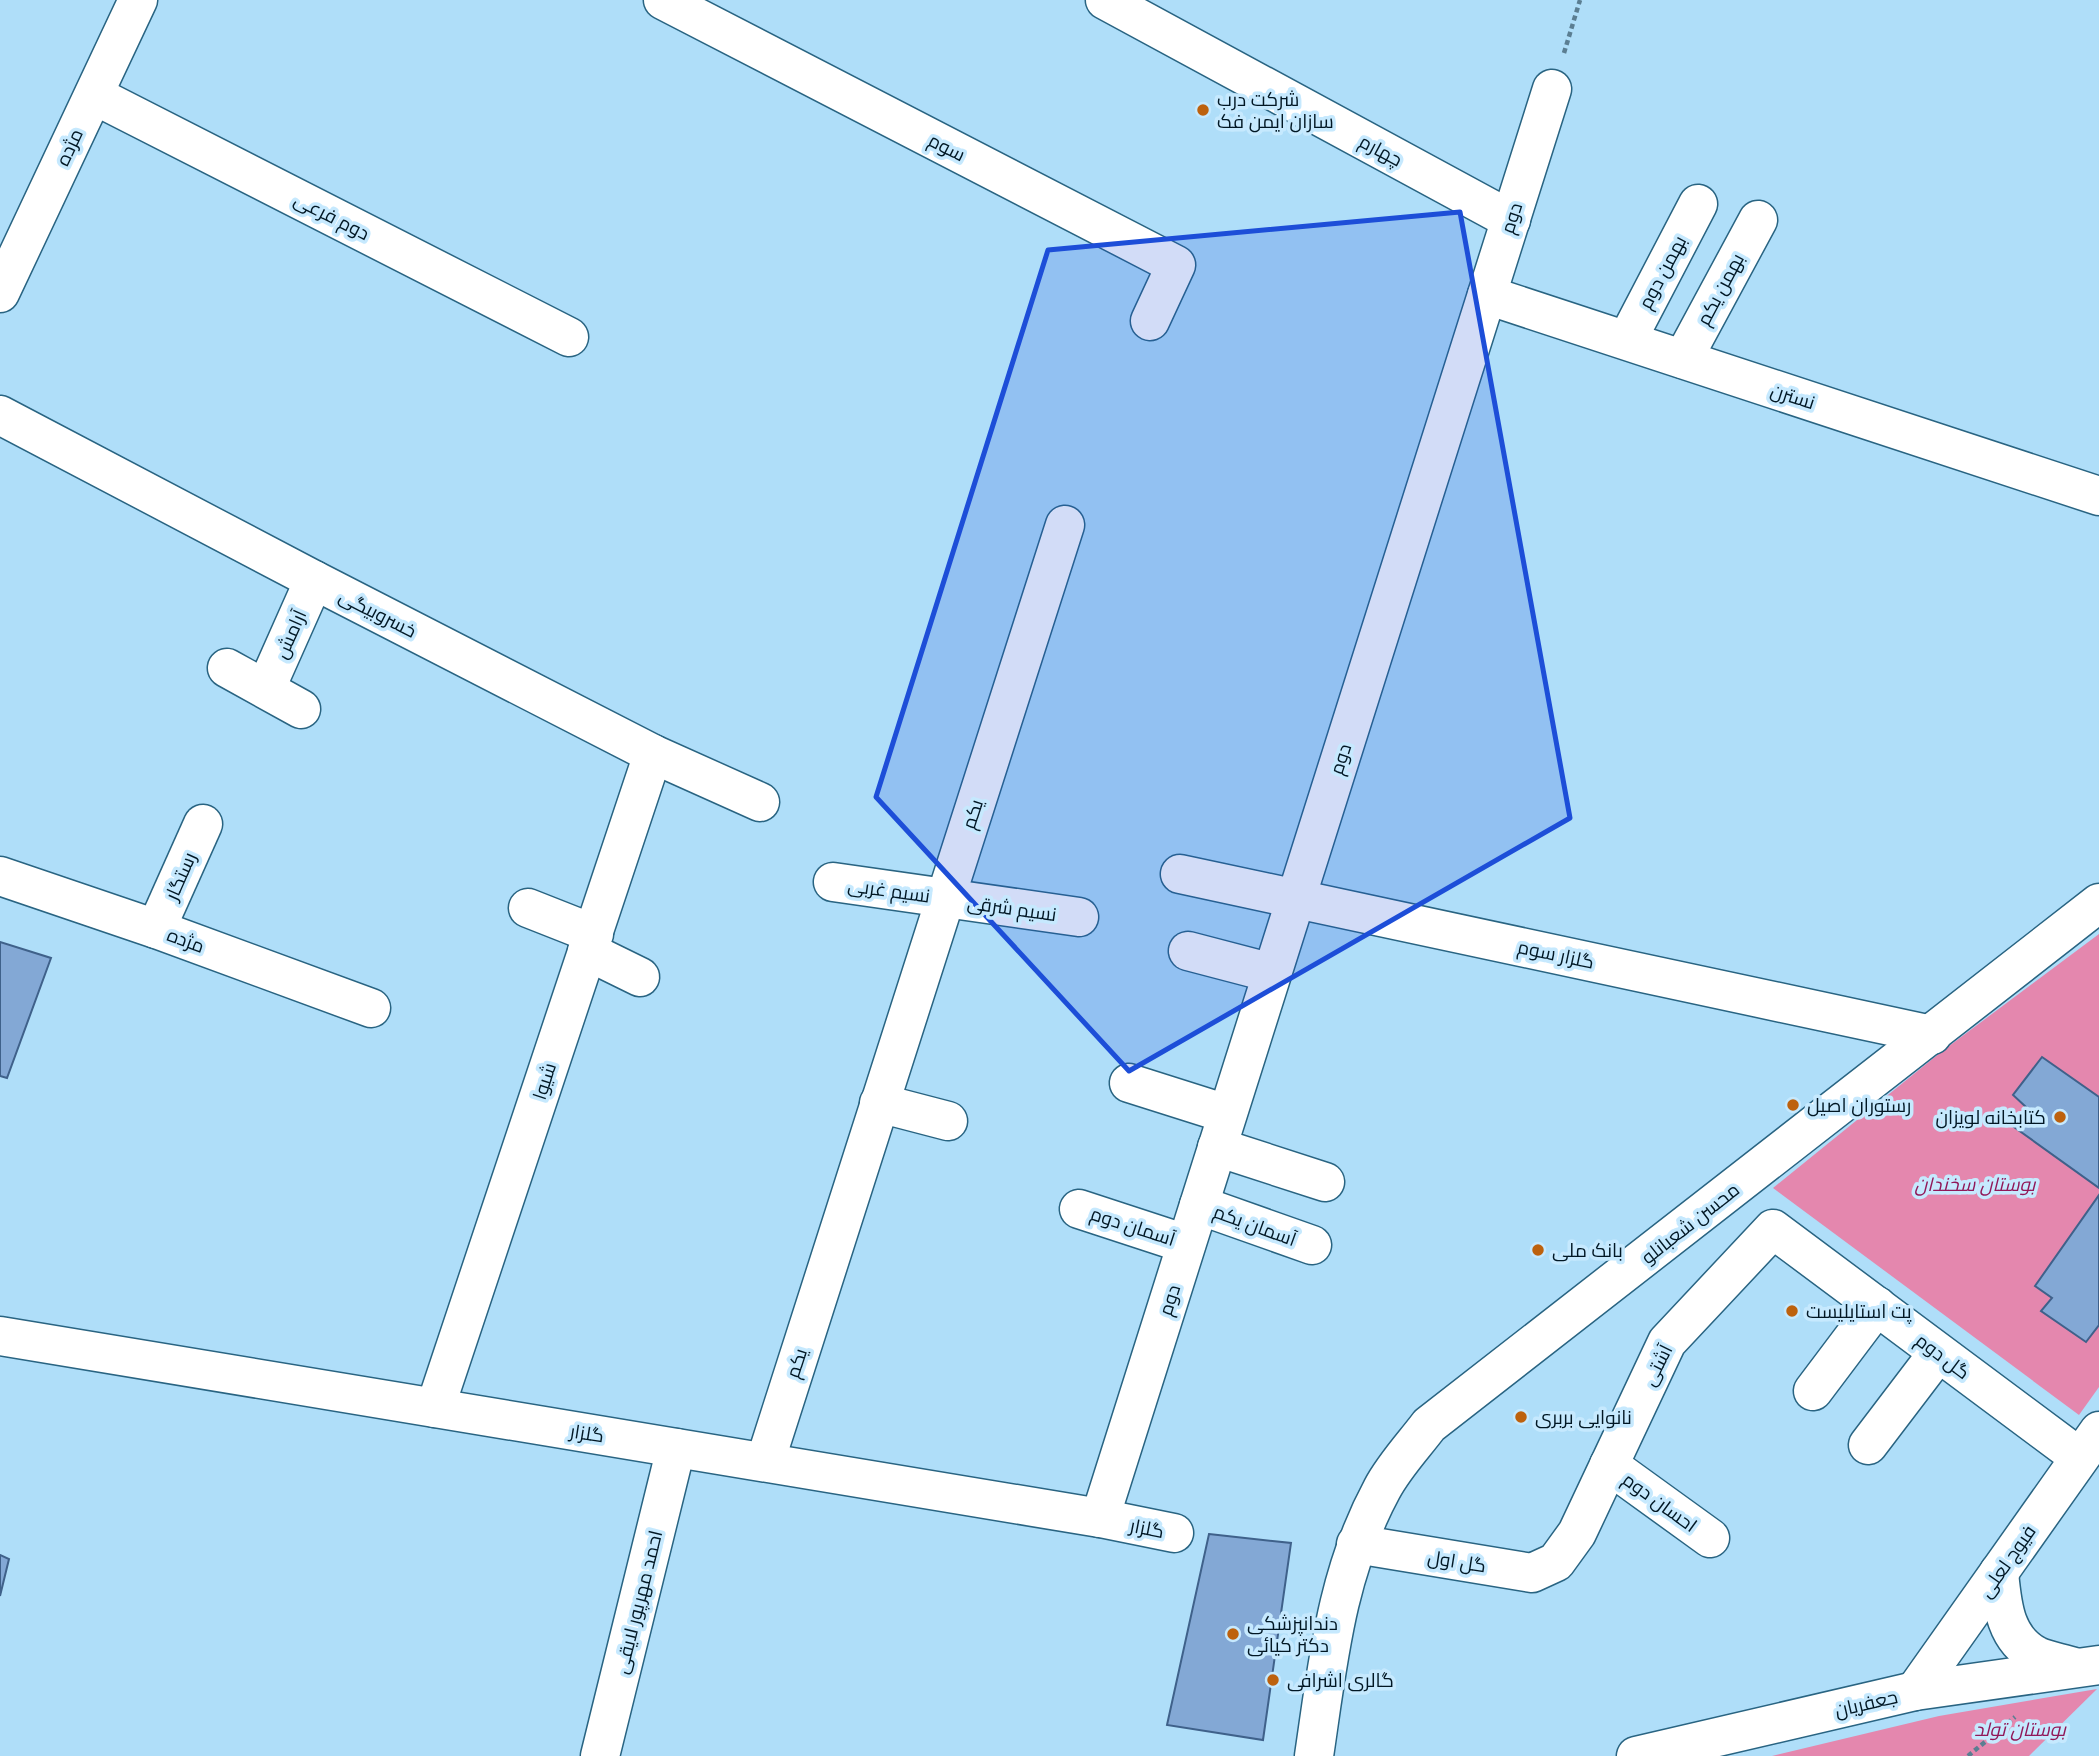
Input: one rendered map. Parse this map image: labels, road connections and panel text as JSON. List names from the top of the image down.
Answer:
{
  "streets": {
    "street": [
      "مژده",
      "سوم",
      "چهارم",
      "دوم فرعی",
      "دوم",
      "بهمن دوم",
      "بهمن یکم",
      "نسترن",
      "خسروبیگی",
      "آرامش",
      "یکم",
      "رستگار",
      "نسیم غربی",
      "نسیم شرقی",
      "گلزار سوم",
      "شیوا",
      "محسن شعبانلو",
      "آسمان یکم",
      "آسمان دوم",
      "گل دوم",
      "آشتی",
      "گلزار",
      "احسان دوم",
      "گل اول",
      "فیوج لعلی",
      "احمد مهرپور لایقی",
      "جعفریان"
    ]
  },
  "crossings": [
    ["مژده", "دوم فرعی"],
    ["مژده", "رستگار"],
    ["چهارم", "دوم"],
    ["دوم", "نسترن"],
    ["دوم", "گلزار سوم"],
    ["دوم", "آسمان یکم"],
    ["دوم", "آسمان دوم"],
    ["دوم", "گلزار"],
    ["بهمن دوم", "نسترن"],
    ["بهمن یکم", "نسترن"],
    ["خسروبیگی", "آرامش"],
    ["خسروبیگی", "شیوا"],
    ["یکم", "نسیم غربی"],
    ["یکم", "نسیم شرقی"],
    ["یکم", "گلزار"],
    ["نسیم غربی", "نسیم شرقی"],
    ["گلزار سوم", "محسن شعبانلو"],
    ["شیوا", "گلزار"],
    ["محسن شعبانلو", "گل اول"],
    ["گل دوم", "آشتی"],
    ["گل دوم", "فیوج لعلی"],
    ["آشتی", "احسان دوم"],
    ["آشتی", "گل اول"],
    ["گلزار", "احمد مهرپور لایقی"],
    ["فیوج لعلی", "جعفریان"]
  ],
  "parks": ["بوستان سخندان", "بوستان تولد"],
  "places": [
    "شرکت درب سازان ایمن فک",
    "رستوران اصیل",
    "کتابخانه لویزان",
    "بانک ملی",
    "پت استایلیست",
    "نانوایی بربری",
    "دندانپزشکی دکتر کیائی",
    "گالری اشرافی"
  ]
}
